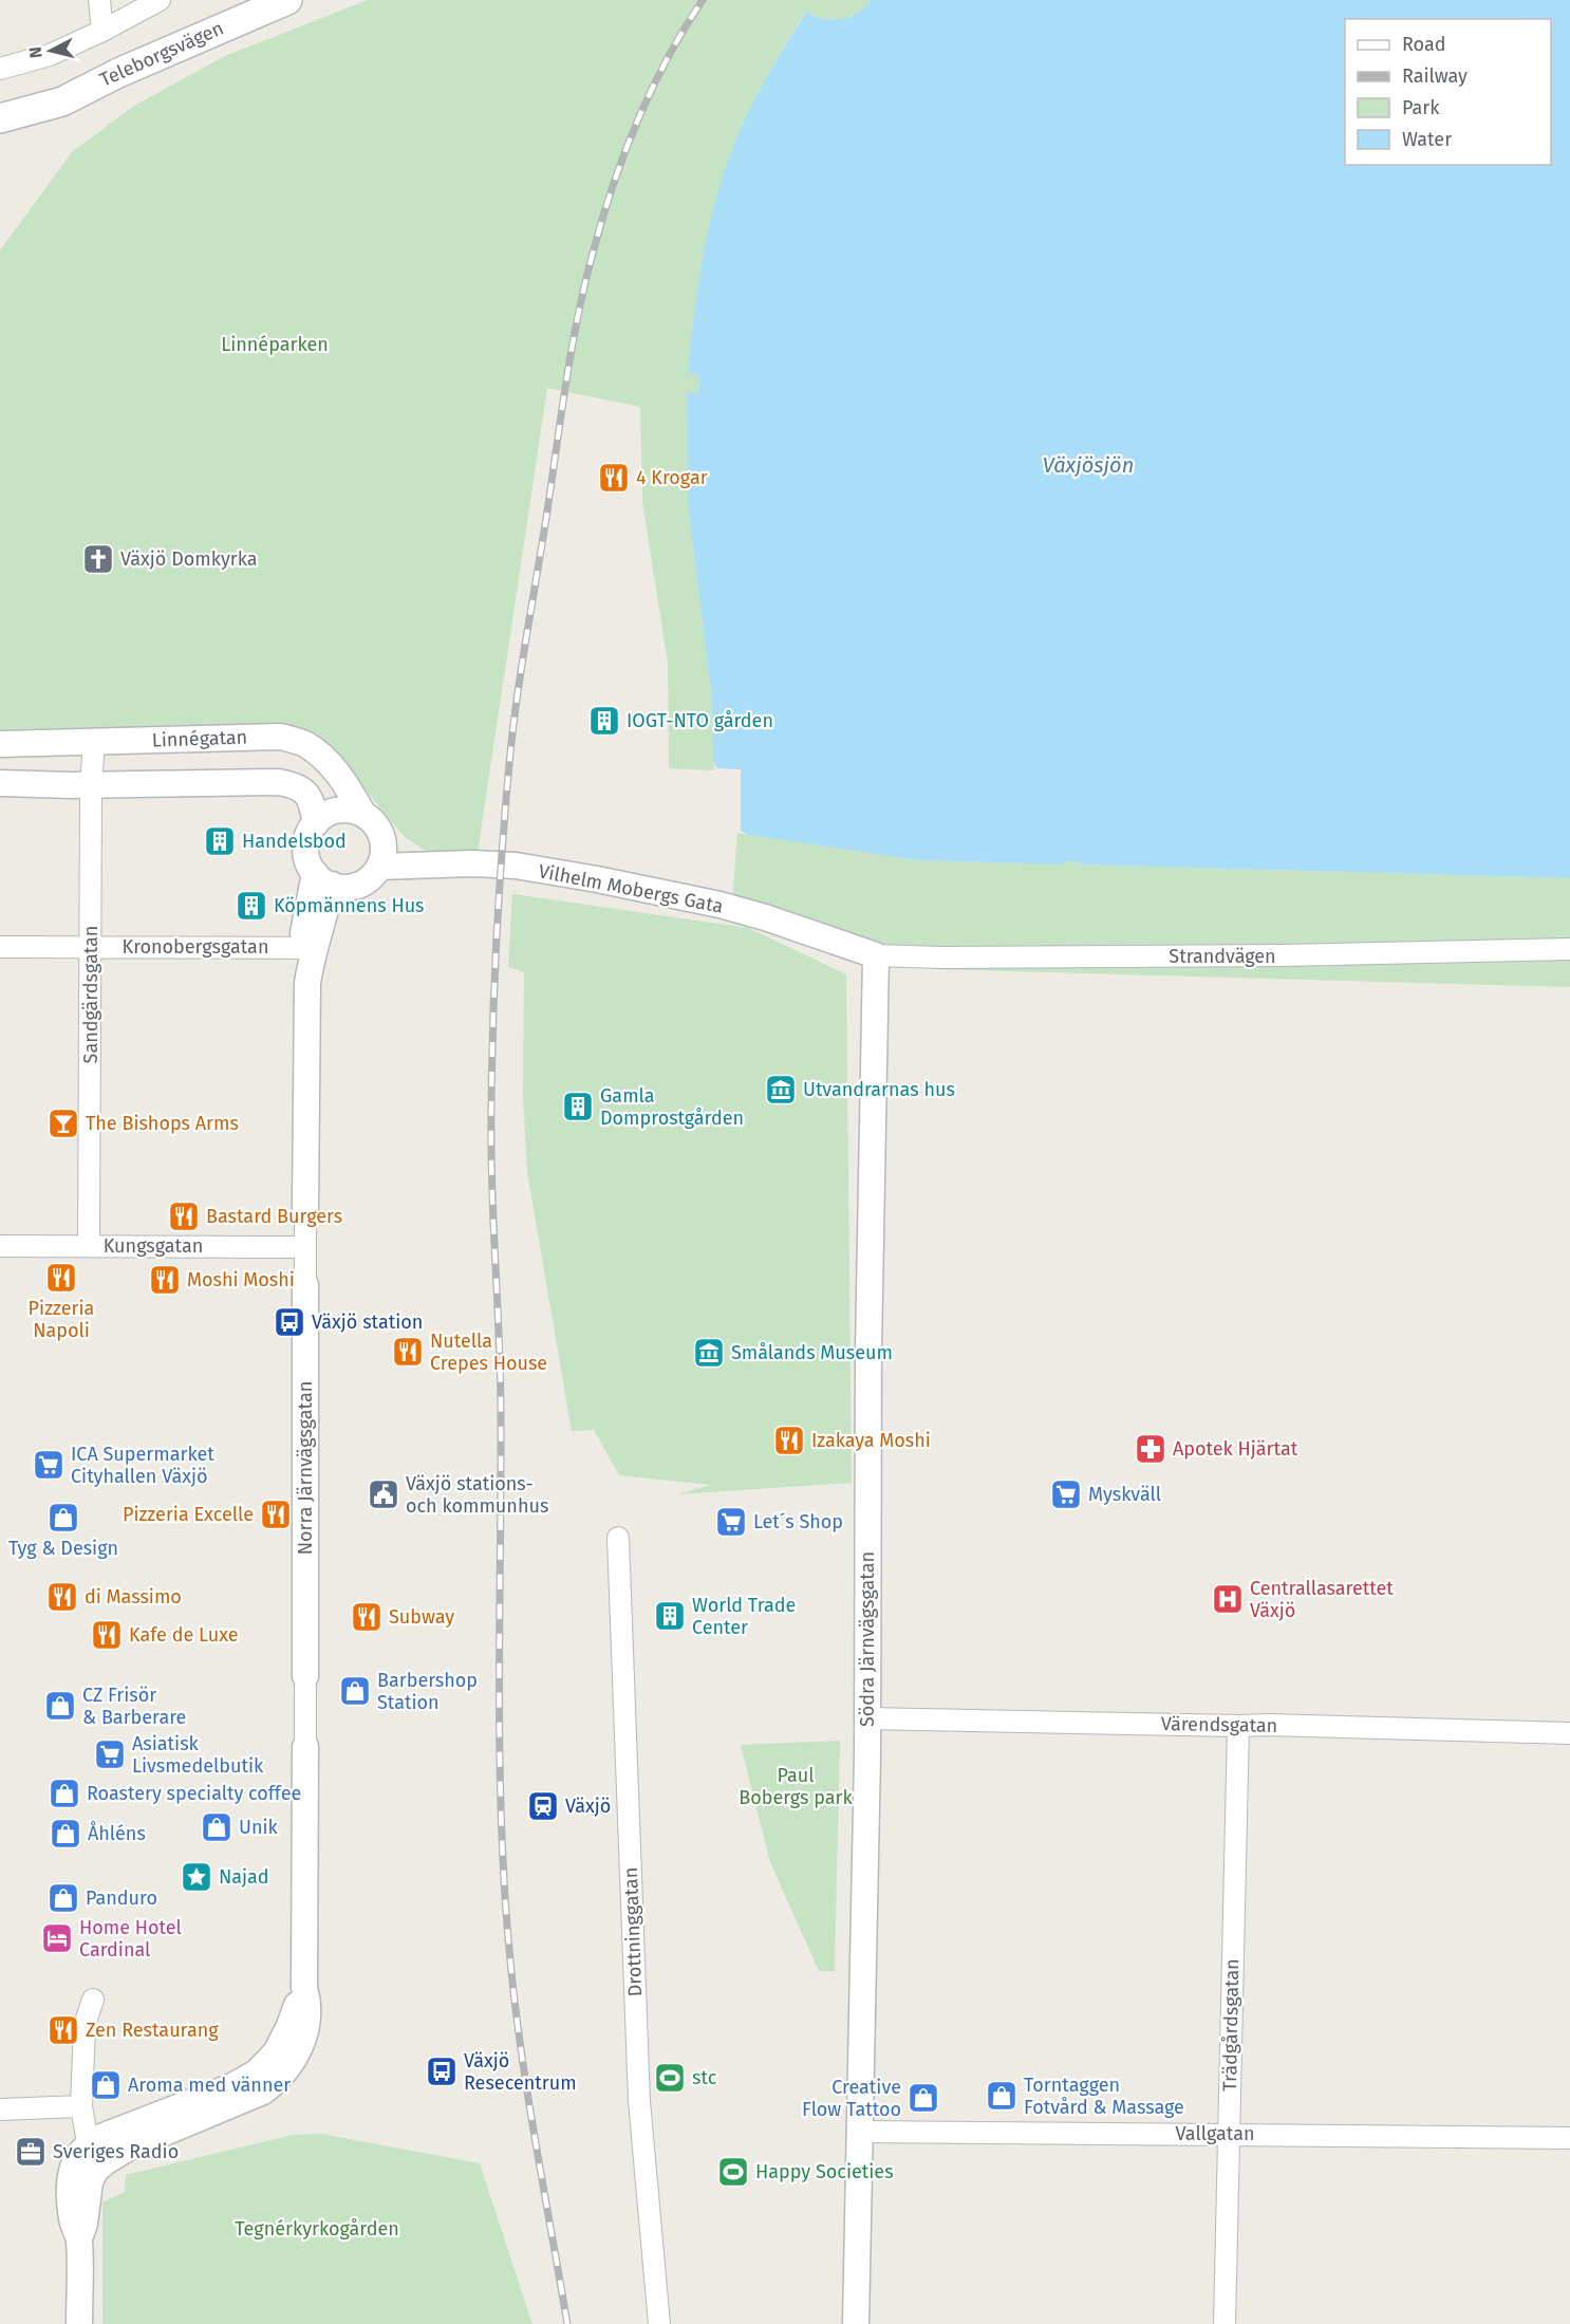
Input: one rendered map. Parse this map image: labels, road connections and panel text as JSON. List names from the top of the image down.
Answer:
{
  "streets": {
    "main road": ["Teleborgsvägen"],
    "street": [
      "Linnégatan",
      "Vilhelm Mobergs Gata",
      "Kronobergsgatan",
      "Strandvägen",
      "Sandgärdsgatan",
      "Kungsgatan",
      "Norra Järnvägsgatan",
      "Södra Järnvägsgatan",
      "Värendsgatan",
      "Drottninggatan",
      "Trädgårdsgatan",
      "Vallgatan"
    ]
  },
  "crossings": [
    ["Linnégatan", "Vilhelm Mobergs Gata"],
    ["Linnégatan", "Sandgärdsgatan"],
    ["Linnégatan", "Norra Järnvägsgatan"],
    ["Vilhelm Mobergs Gata", "Strandvägen"],
    ["Vilhelm Mobergs Gata", "Norra Järnvägsgatan"],
    ["Vilhelm Mobergs Gata", "Södra Järnvägsgatan"],
    ["Kronobergsgatan", "Sandgärdsgatan"],
    ["Kronobergsgatan", "Norra Järnvägsgatan"],
    ["Strandvägen", "Södra Järnvägsgatan"],
    ["Sandgärdsgatan", "Kungsgatan"],
    ["Kungsgatan", "Norra Järnvägsgatan"],
    ["Södra Järnvägsgatan", "Värendsgatan"],
    ["Södra Järnvägsgatan", "Vallgatan"],
    ["Värendsgatan", "Trädgårdsgatan"],
    ["Trädgårdsgatan", "Vallgatan"]
  ],
  "water": ["Växjösjön"],
  "parks": ["Linnéparken", "Paul Bobergs park", "Tegnérkyrkogården"],
  "places": {
    "restaurant": [
      "4 Krogar",
      "Bastard Burgers",
      "Pizzeria Napoli",
      "Moshi Moshi",
      "Nutella Crepes House",
      "Izakaya Moshi",
      "Pizzeria Excelle",
      "di Massimo",
      "Subway",
      "Kafe de Luxe",
      "Zen Restaurang"
    ],
    "church": ["Växjö Domkyrka"],
    "building": [
      "IOGT-NTO gården",
      "Handelsbod",
      "Köpmännens Hus",
      "Gamla Domprostgården",
      "World Trade Center"
    ],
    "museum": ["Utvandrarnas hus", "Smålands Museum"],
    "bar": ["The Bishops Arms"],
    "bus stop": ["Växjö station", "Växjö Resecentrum"],
    "pharmacy": ["Apotek Hjärtat"],
    "supermarket": [
      "ICA Supermarket Cityhallen Växjö",
      "Myskväll",
      "Let´s Shop",
      "Asiatisk Livsmedelbutik"
    ],
    "public building": ["Växjö stations- och kommunhus"],
    "shop": [
      "Tyg & Design",
      "Barbershop Station",
      "CZ Frisör & Barberare",
      "Roastery specialty coffee",
      "Unik",
      "Åhléns",
      "Panduro",
      "Aroma med vänner",
      "Torntaggen Fotvård & Massage",
      "Creative Flow Tattoo"
    ],
    "hospital": ["Centrallasarettet Växjö"],
    "station": ["Växjö"],
    "place": ["Najad"],
    "hotel": ["Home Hotel Cardinal"],
    "sports": ["stc", "Happy Societies"],
    "office": ["Sveriges Radio"]
  },
  "legend": [
    "Road",
    "Railway",
    "Park",
    "Water"
  ],
  "north": "left"
}
